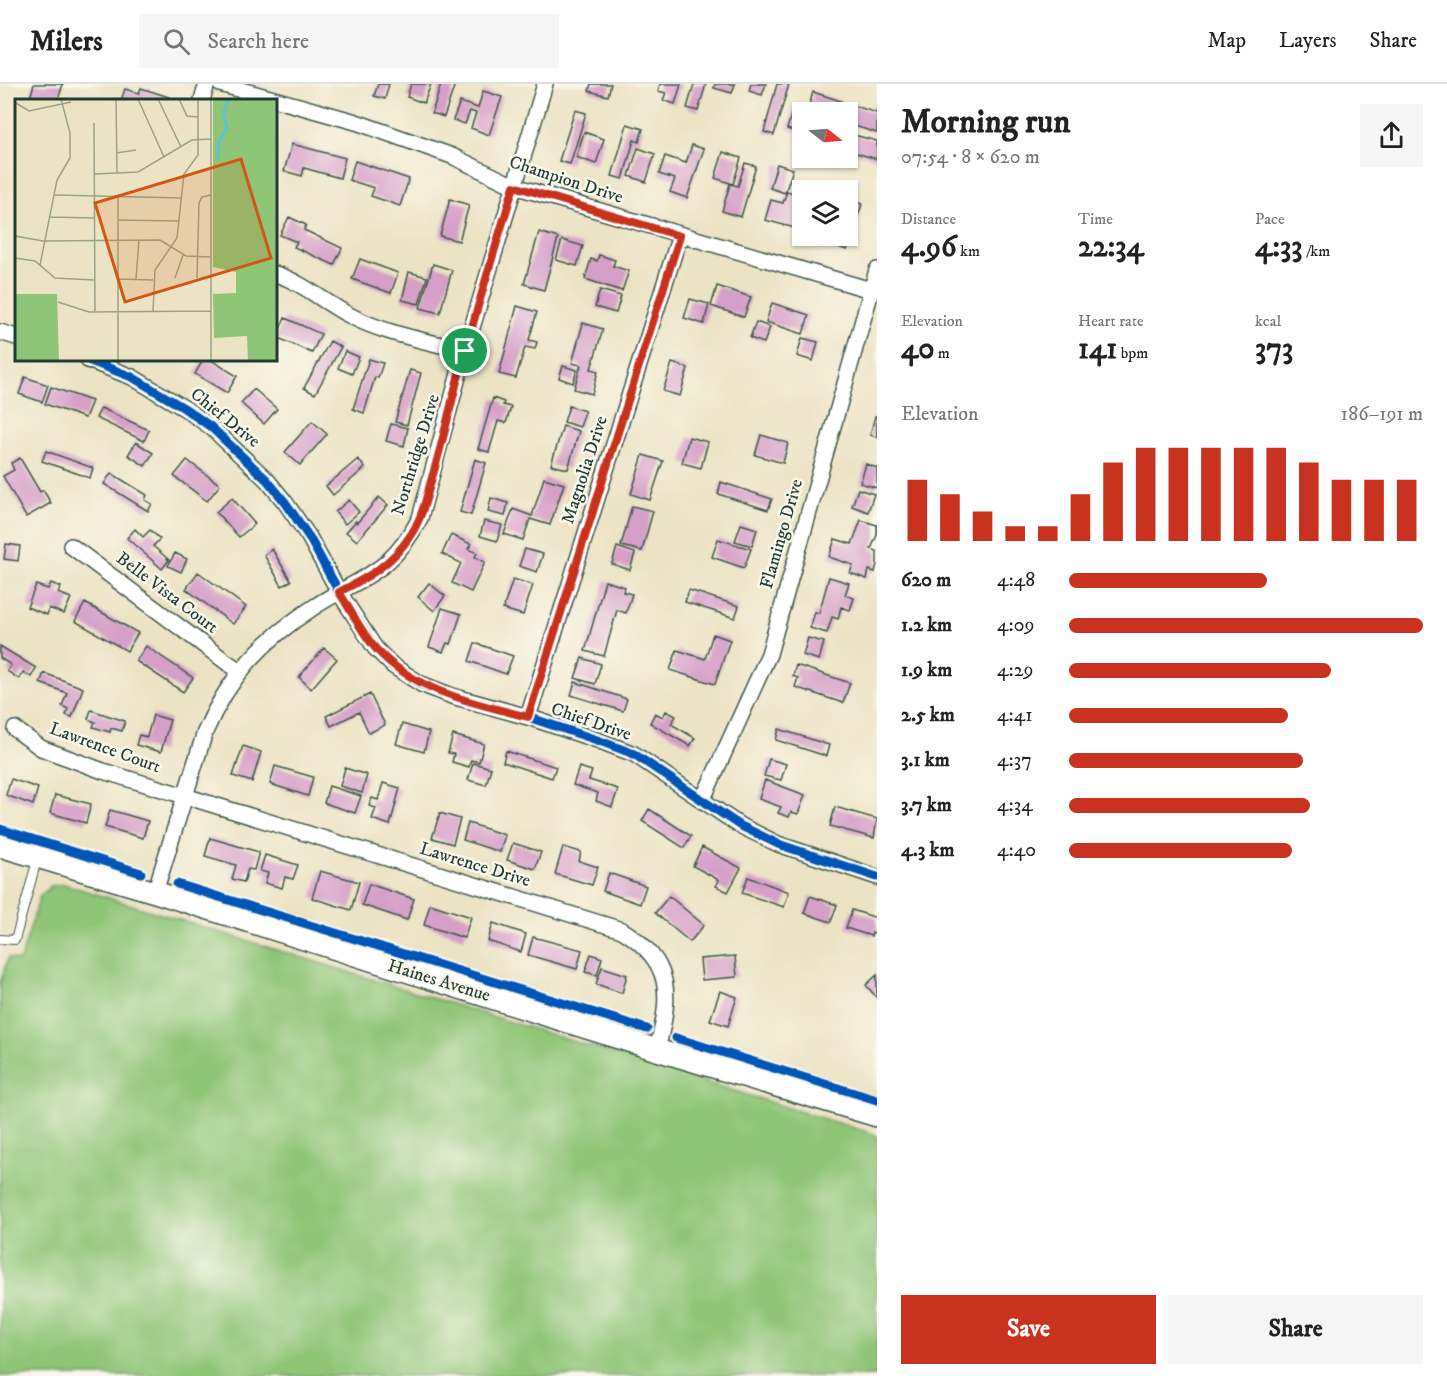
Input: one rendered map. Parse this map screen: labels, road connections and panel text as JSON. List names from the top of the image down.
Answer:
{
  "streets": {
    "main road": ["Haines Avenue"],
    "street": [
      "Champion Drive",
      "Chief Drive",
      "Northridge Drive",
      "Magnolia Drive",
      "Flamingo Drive",
      "Belle Vista Court",
      "Lawrence Court",
      "Lawrence Drive"
    ]
  },
  "crossings": [
    ["Champion Drive", "Northridge Drive"],
    ["Champion Drive", "Magnolia Drive"],
    ["Champion Drive", "Flamingo Drive"],
    ["Chief Drive", "Northridge Drive"],
    ["Chief Drive", "Magnolia Drive"],
    ["Chief Drive", "Flamingo Drive"],
    ["Northridge Drive", "Belle Vista Court"],
    ["Northridge Drive", "Lawrence Court"],
    ["Northridge Drive", "Lawrence Drive"],
    ["Northridge Drive", "Haines Avenue"],
    ["Lawrence Court", "Lawrence Drive"],
    ["Lawrence Drive", "Haines Avenue"]
  ],
  "north": "right",
  "page": {
    "header": "Milers",
    "search": "Search here",
    "nav": ["Map", "Layers", "Share"],
    "heading": ["Morning run", "07:54 · 8 × 620 m"],
    "stats": [
      ["Distance", "4.96 km"],
      ["Time", "22:34"],
      ["Pace", "4:33 /km"],
      ["Elevation", "40 m"],
      ["Heart rate", "141 bpm"],
      ["kcal", "373"]
    ],
    "chart": ["Elevation", "186–191 m"],
    "list": [
      {
        "name": "620 m",
        "note": "4:48"
      },
      {
        "name": "1.2 km",
        "note": "4:09"
      },
      {
        "name": "1.9 km",
        "note": "4:29"
      },
      {
        "name": "2.5 km",
        "note": "4:41"
      },
      {
        "name": "3.1 km",
        "note": "4:37"
      },
      {
        "name": "3.7 km",
        "note": "4:34"
      },
      {
        "name": "4.3 km",
        "note": "4:40"
      }
    ],
    "buttons": ["Save", "Share"]
  }
}
